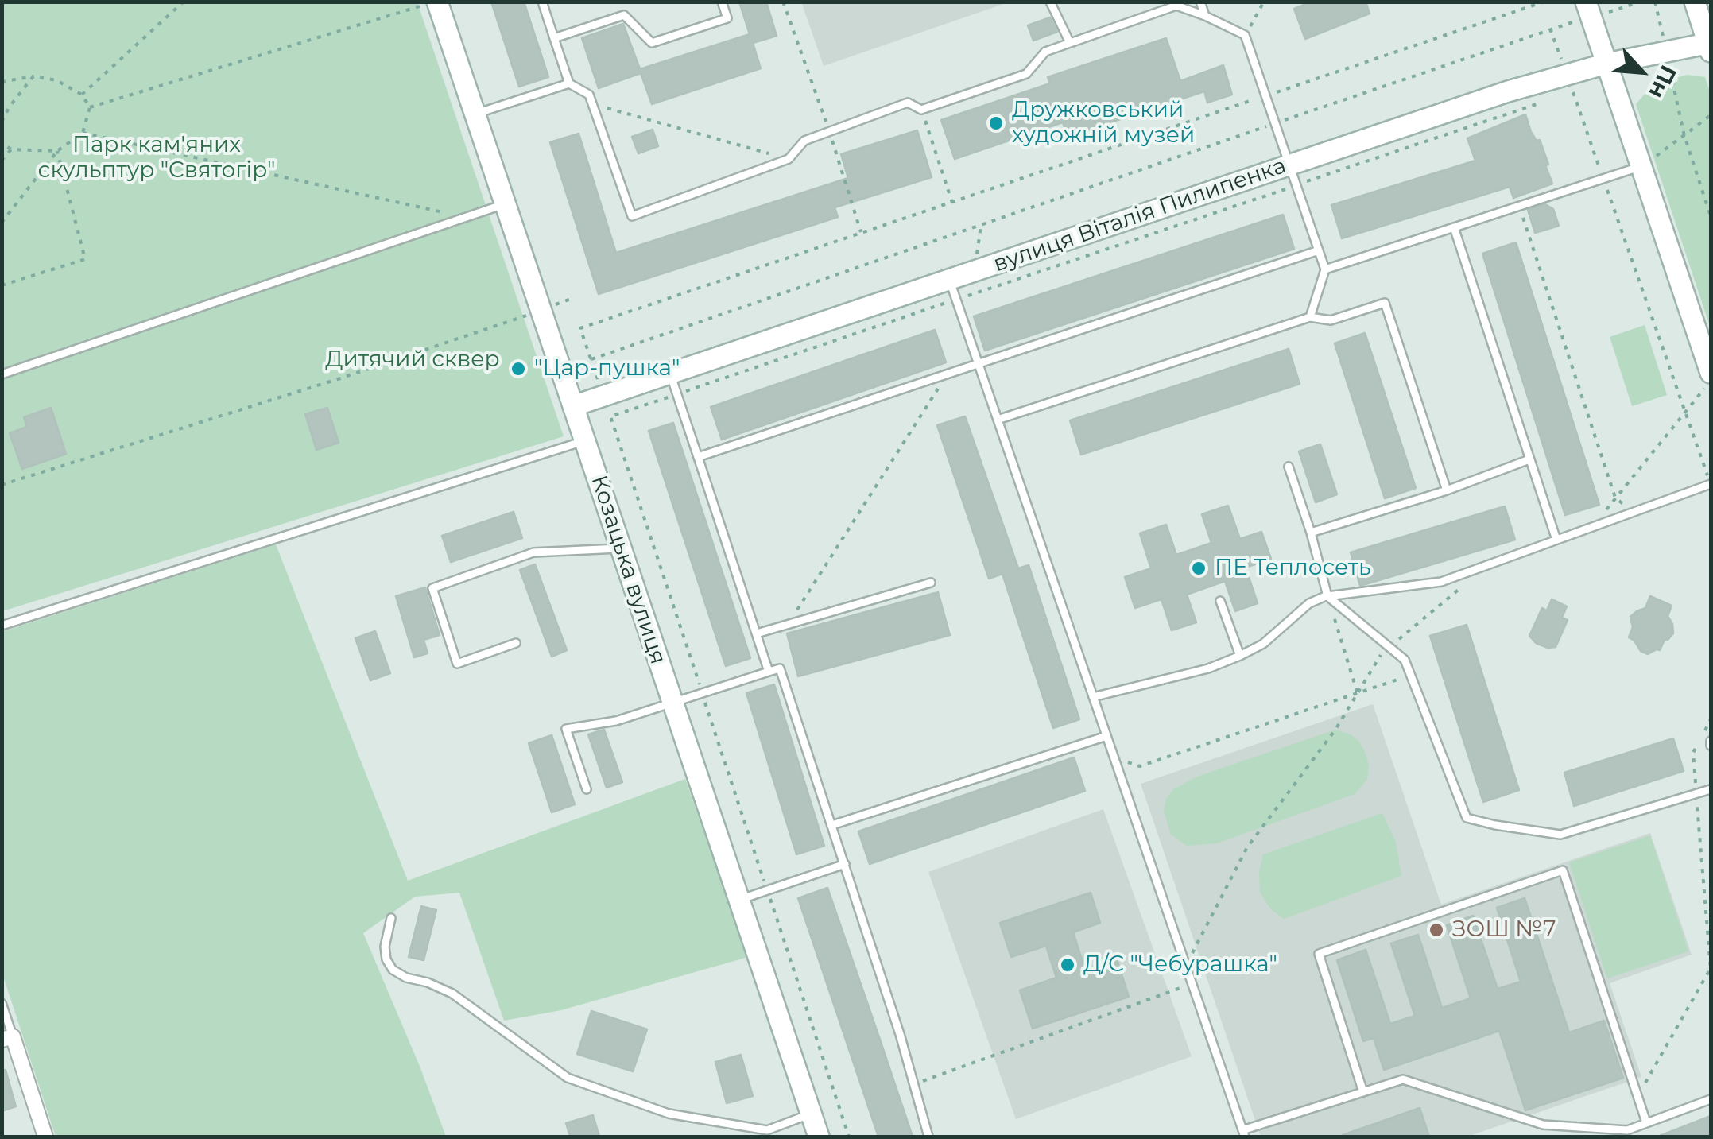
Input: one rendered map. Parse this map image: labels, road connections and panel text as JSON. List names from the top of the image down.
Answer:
{
  "streets": {
    "street": ["вулиця Віталія Пилипенка", "Козацька вулиця"]
  },
  "crossings": [
    ["вулиця Віталія Пилипенка", "Козацька вулиця"]
  ],
  "parks": ["Парк кам'яних скульптур \"Святогір\"", "Дитячий сквер"],
  "places": [
    "Дружковський художній музей",
    "\"Цар-пушка\"",
    "ПЕ Теплосеть",
    "ЗОШ №7",
    "Д/С \"Чебурашка\""
  ],
  "north": "bottom right"
}
